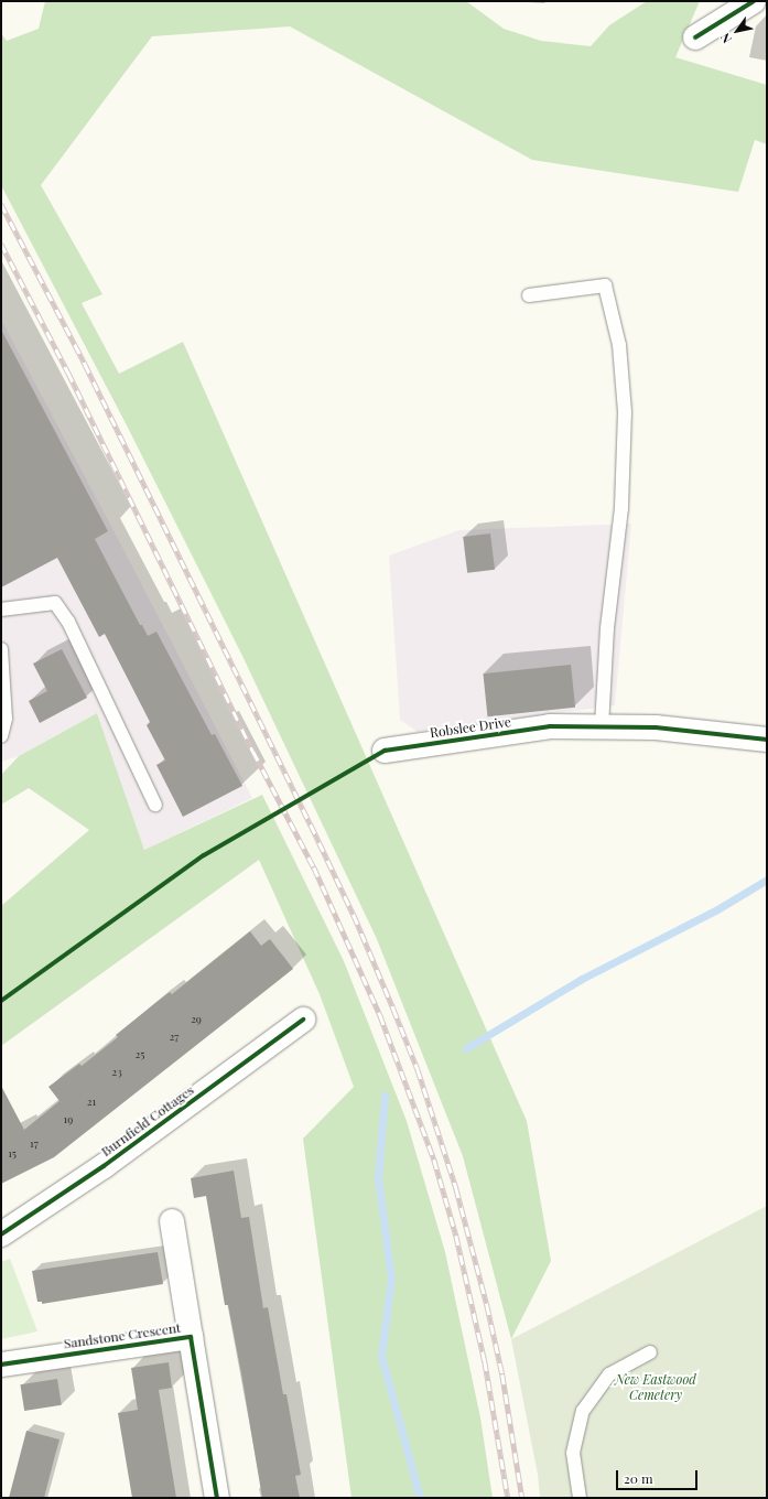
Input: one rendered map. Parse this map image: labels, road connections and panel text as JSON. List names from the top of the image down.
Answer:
{
  "streets": {
    "street": ["Robslee Drive", "Burnfield Cottages", "Sandstone Crescent"]
  },
  "parks": ["New Eastwood Cemetery"],
  "house_numbers": [
    "29",
    "27",
    "25",
    "23",
    "21",
    "19",
    "17",
    "15"
  ],
  "scale_bar": "20 m",
  "north": "bottom left"
}
